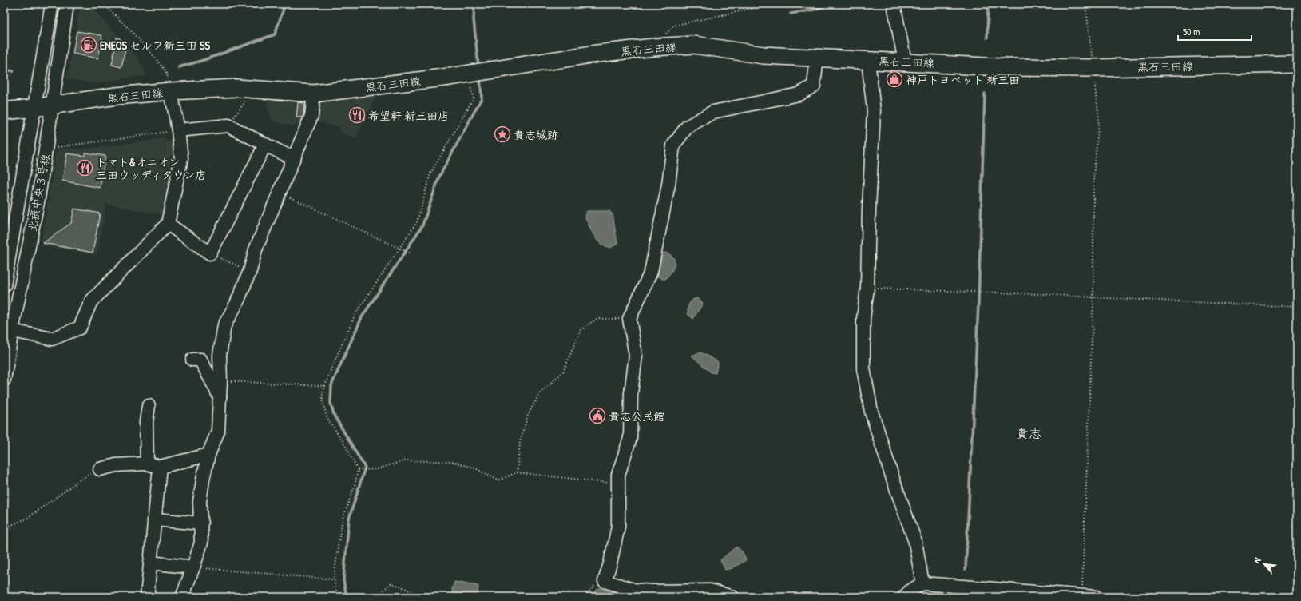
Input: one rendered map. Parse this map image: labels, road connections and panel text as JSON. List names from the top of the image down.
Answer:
{
  "streets": {
    "main road": ["黒石三田線"],
    "street": ["北摂中央３号線"]
  },
  "crossings": [
    ["黒石三田線", "北摂中央３号線"]
  ],
  "districts": ["貴志"],
  "places": {
    "fuel station": ["ENEOS セルフ新三田 SS"],
    "shop": ["神戸トヨペット 新三田"],
    "restaurant": ["希望軒 新三田店", "トマト&オニオン 三田ウッディタウン店"],
    "place": ["貴志城跡"],
    "public building": ["貴志公民館"]
  },
  "scale_bar": "50 m",
  "north": "top left"
}
